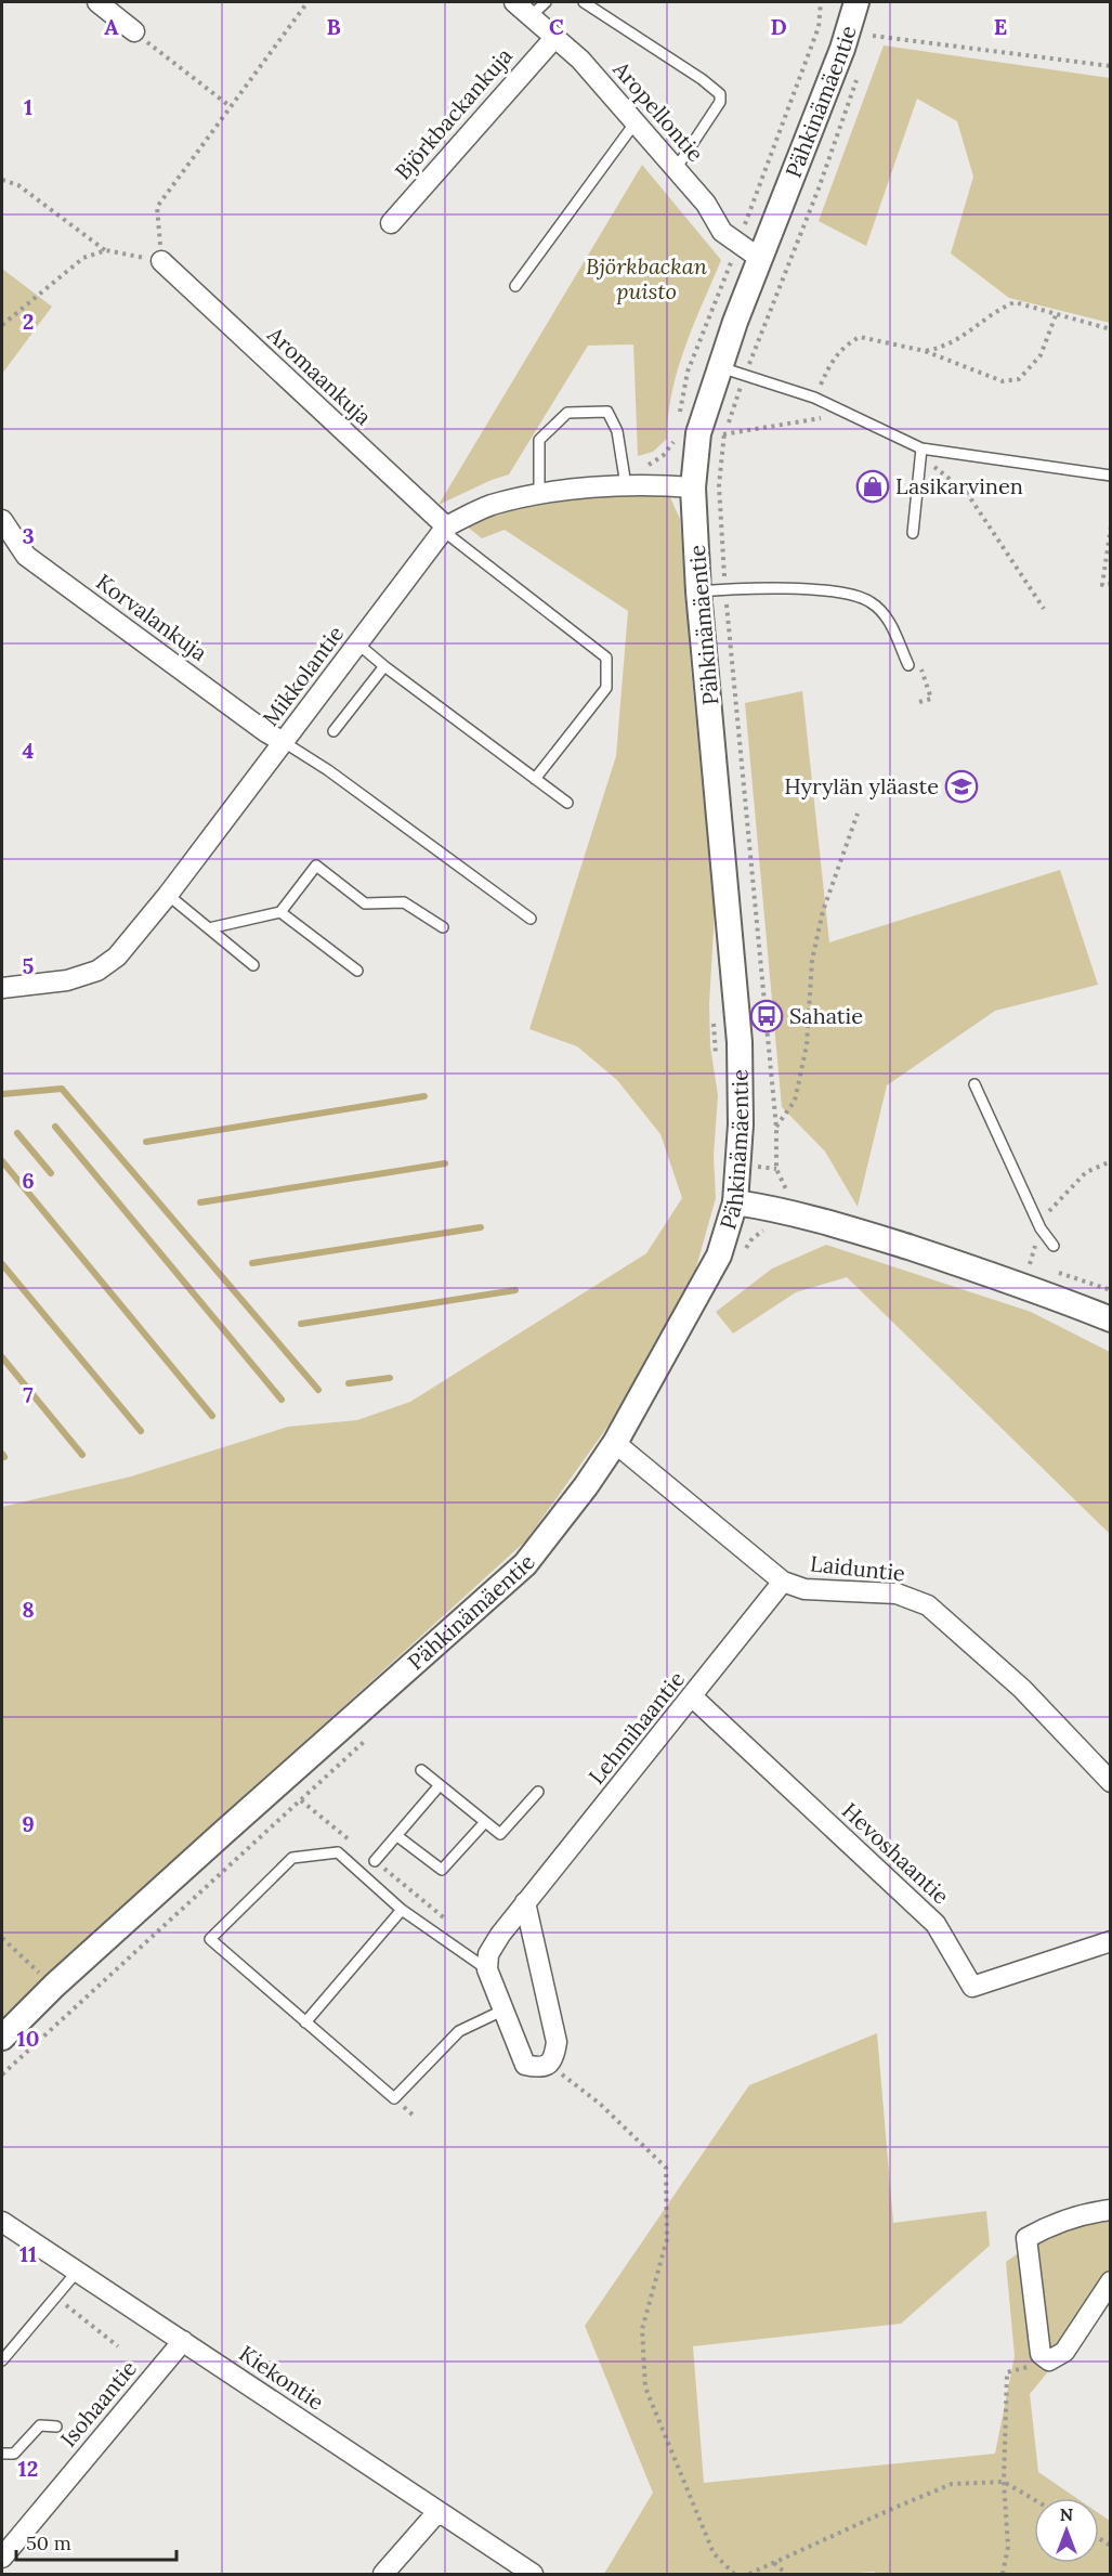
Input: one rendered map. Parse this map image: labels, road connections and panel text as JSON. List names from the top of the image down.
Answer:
{
  "streets": {
    "street": [
      "Pähkinämäentie",
      "Aropellontie",
      "Björkbackankuja",
      "Aromaankuja",
      "Korvalankuja",
      "Mikkolantie",
      "Laiduntie",
      "Lehmihaantie",
      "Hevoshaantie",
      "Kiekontie",
      "Isohaantie"
    ]
  },
  "crossings": [
    ["Pähkinämäentie", "Aropellontie"],
    ["Pähkinämäentie", "Mikkolantie"],
    ["Pähkinämäentie", "Laiduntie"],
    ["Aropellontie", "Björkbackankuja"],
    ["Aromaankuja", "Mikkolantie"],
    ["Korvalankuja", "Mikkolantie"],
    ["Laiduntie", "Lehmihaantie"],
    ["Lehmihaantie", "Hevoshaantie"],
    ["Kiekontie", "Isohaantie"]
  ],
  "parks": ["Björkbackan puisto"],
  "places": {
    "shop": ["Lasikarvinen"],
    "school or university": ["Hyrylän yläaste"],
    "bus stop": ["Sahatie"]
  },
  "scale_bar": "50 m",
  "north": "top",
  "grid": {
    "columns": [
      "A",
      "B",
      "C",
      "D",
      "E"
    ],
    "rows": [
      "1",
      "2",
      "3",
      "4",
      "5",
      "6",
      "7",
      "8",
      "9",
      "10",
      "11",
      "12"
    ]
  }
}
